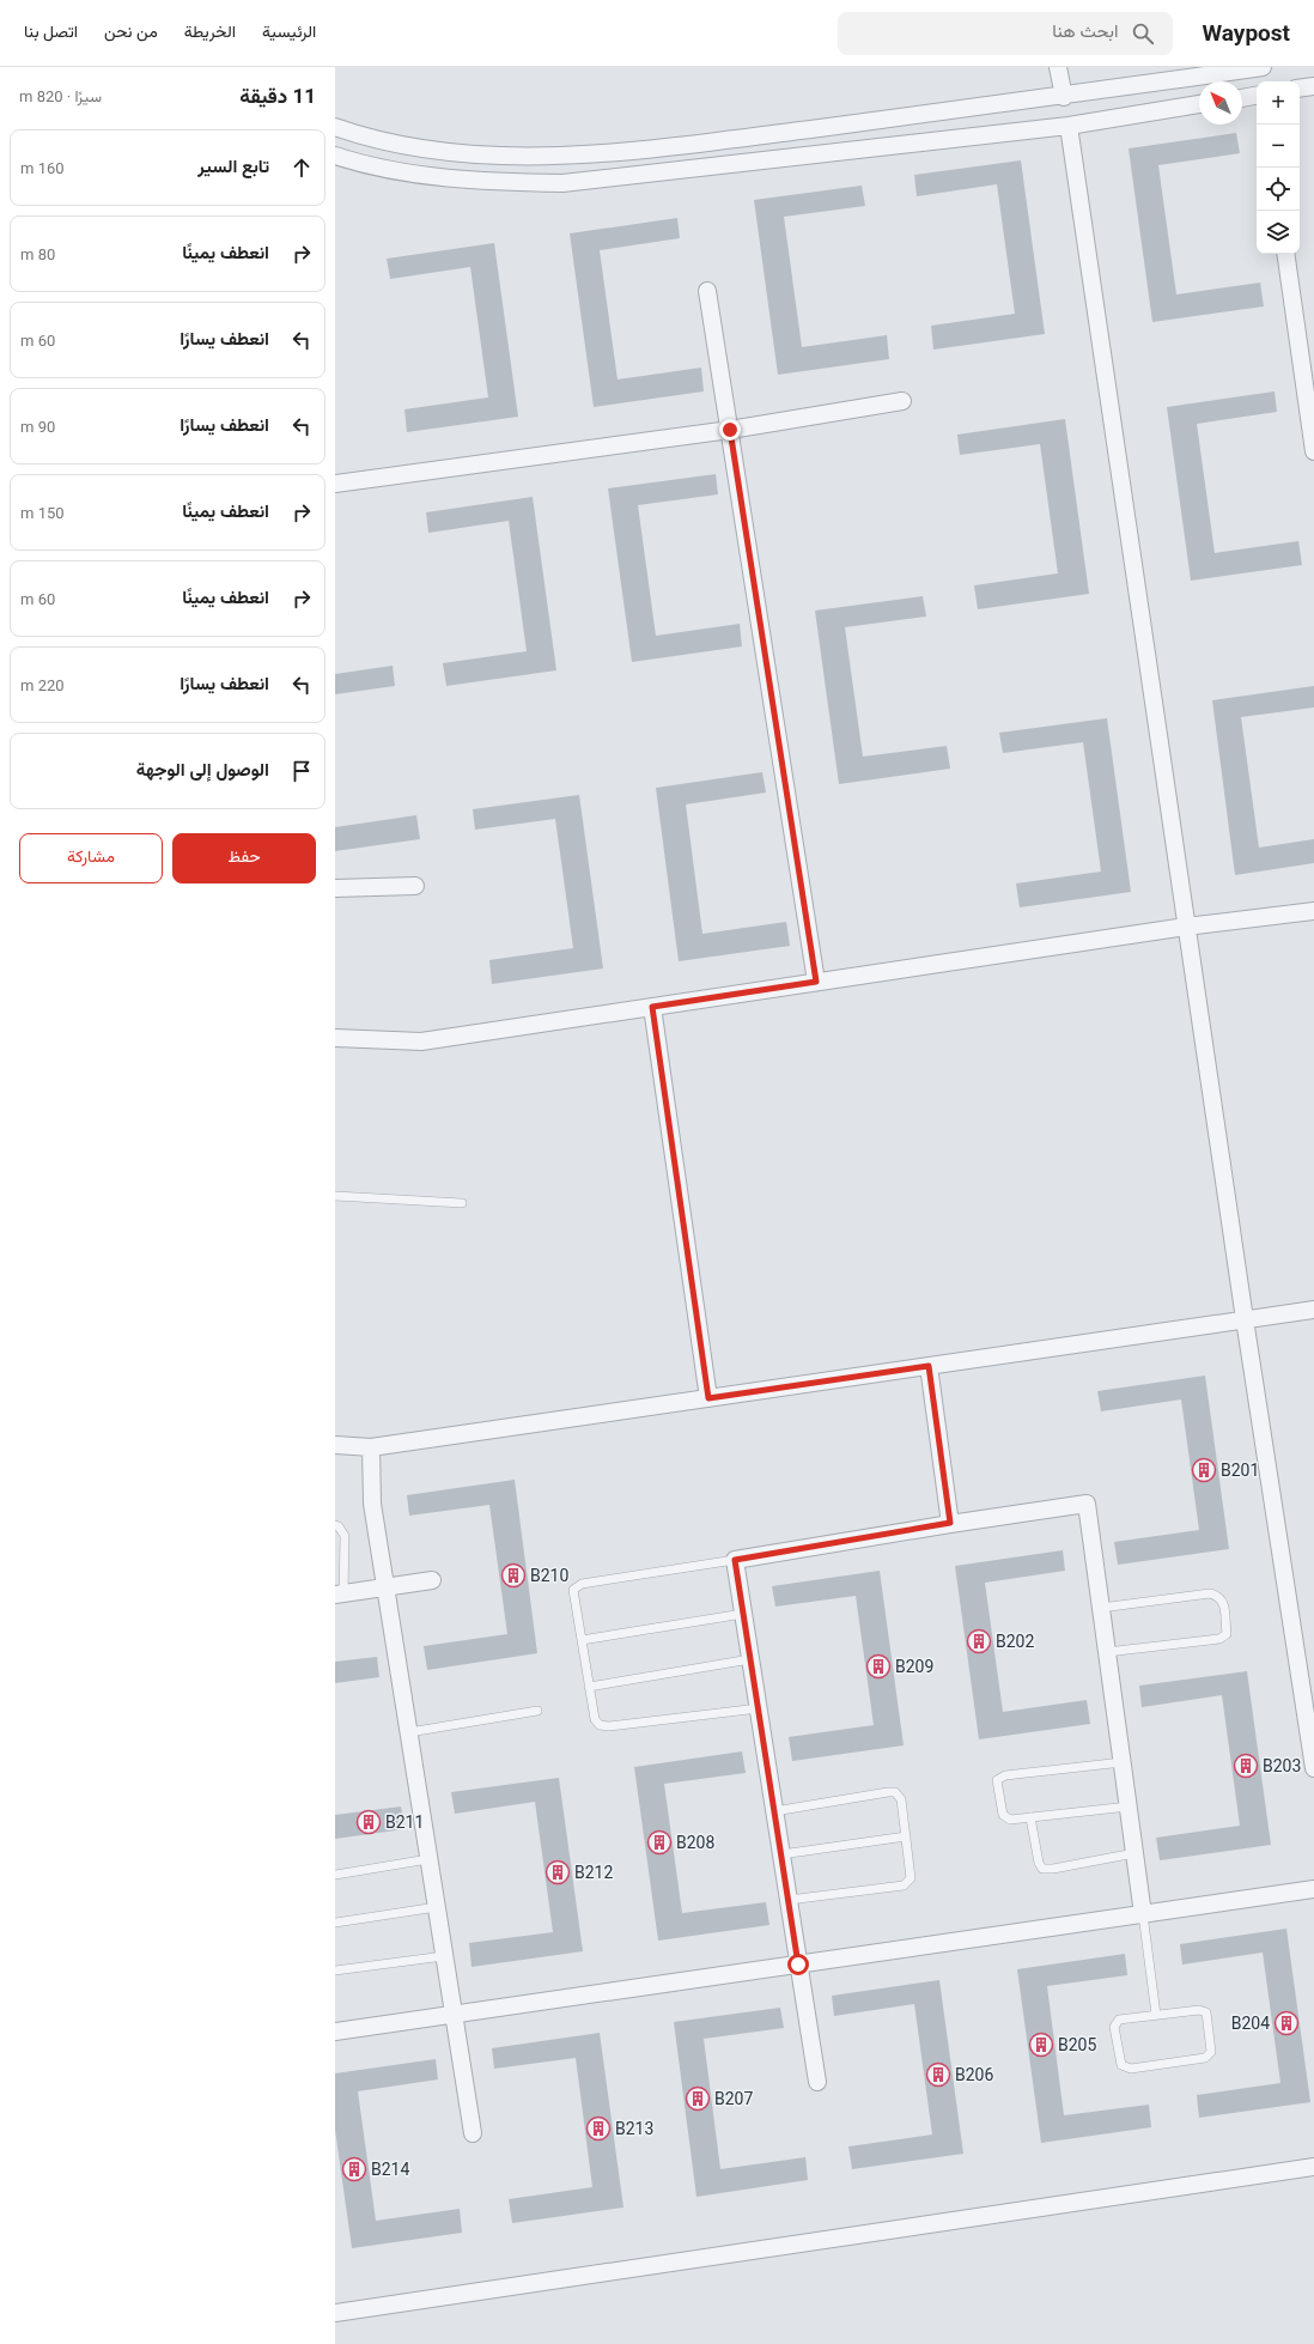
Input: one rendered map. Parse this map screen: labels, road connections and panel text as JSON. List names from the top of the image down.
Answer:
{
  "places": {
    "building": [
      "B201",
      "B210",
      "B202",
      "B209",
      "B203",
      "B211",
      "B208",
      "B212",
      "B204",
      "B205",
      "B206",
      "B207",
      "B213",
      "B214"
    ]
  },
  "north": "top left",
  "page": {
    "header": "Waypost",
    "search": "ابحث هنا",
    "nav": [
      "الرئيسية",
      "الخريطة",
      "من نحن",
      "اتصل بنا"
    ],
    "heading": ["11 دقيقة", "سيرًا · 820 m"],
    "map_buttons": ["+", "−"],
    "list": [
      ["تابع السير", "160 m"],
      ["انعطف يمينًا", "80 m"],
      ["انعطف يسارًا", "60 m"],
      ["انعطف يسارًا", "90 m"],
      ["انعطف يمينًا", "150 m"],
      ["انعطف يمينًا", "60 m"],
      ["انعطف يسارًا", "220 m"],
      "الوصول إلى الوجهة"
    ],
    "buttons": ["حفظ", "مشاركة"]
  }
}
